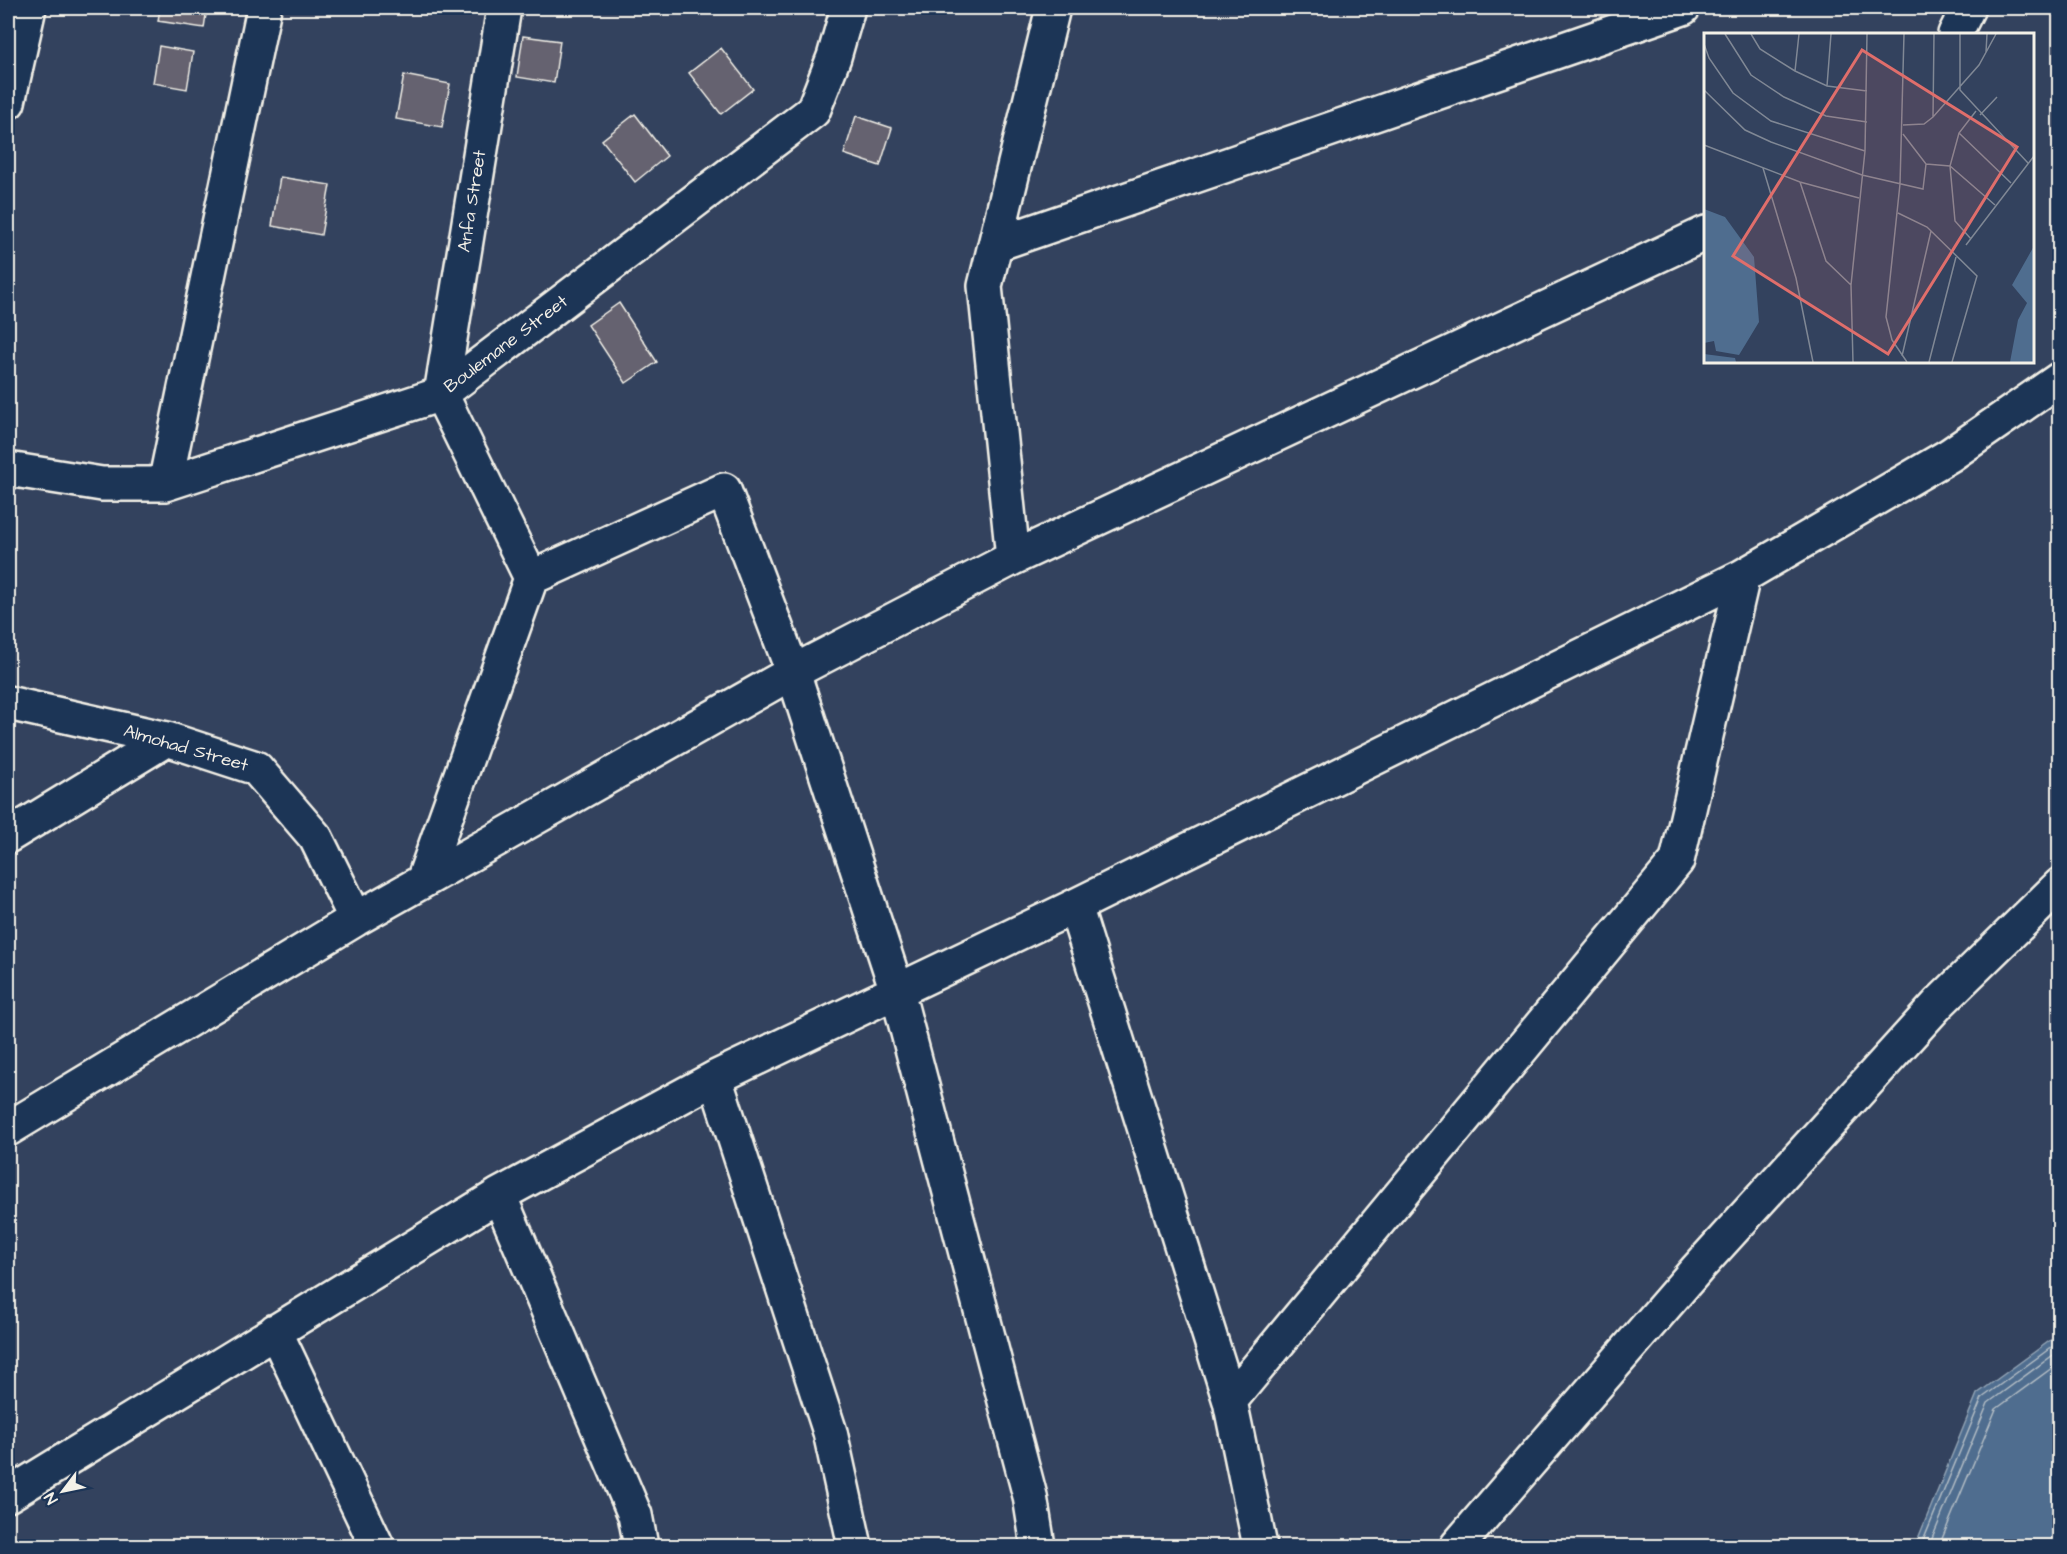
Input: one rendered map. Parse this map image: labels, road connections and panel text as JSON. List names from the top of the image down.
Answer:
{
  "streets": {
    "street": ["Anfa Street", "Boulemane Street", "Almohad Street"]
  },
  "crossings": [
    ["Anfa Street", "Boulemane Street"]
  ],
  "north": "bottom left"
}
